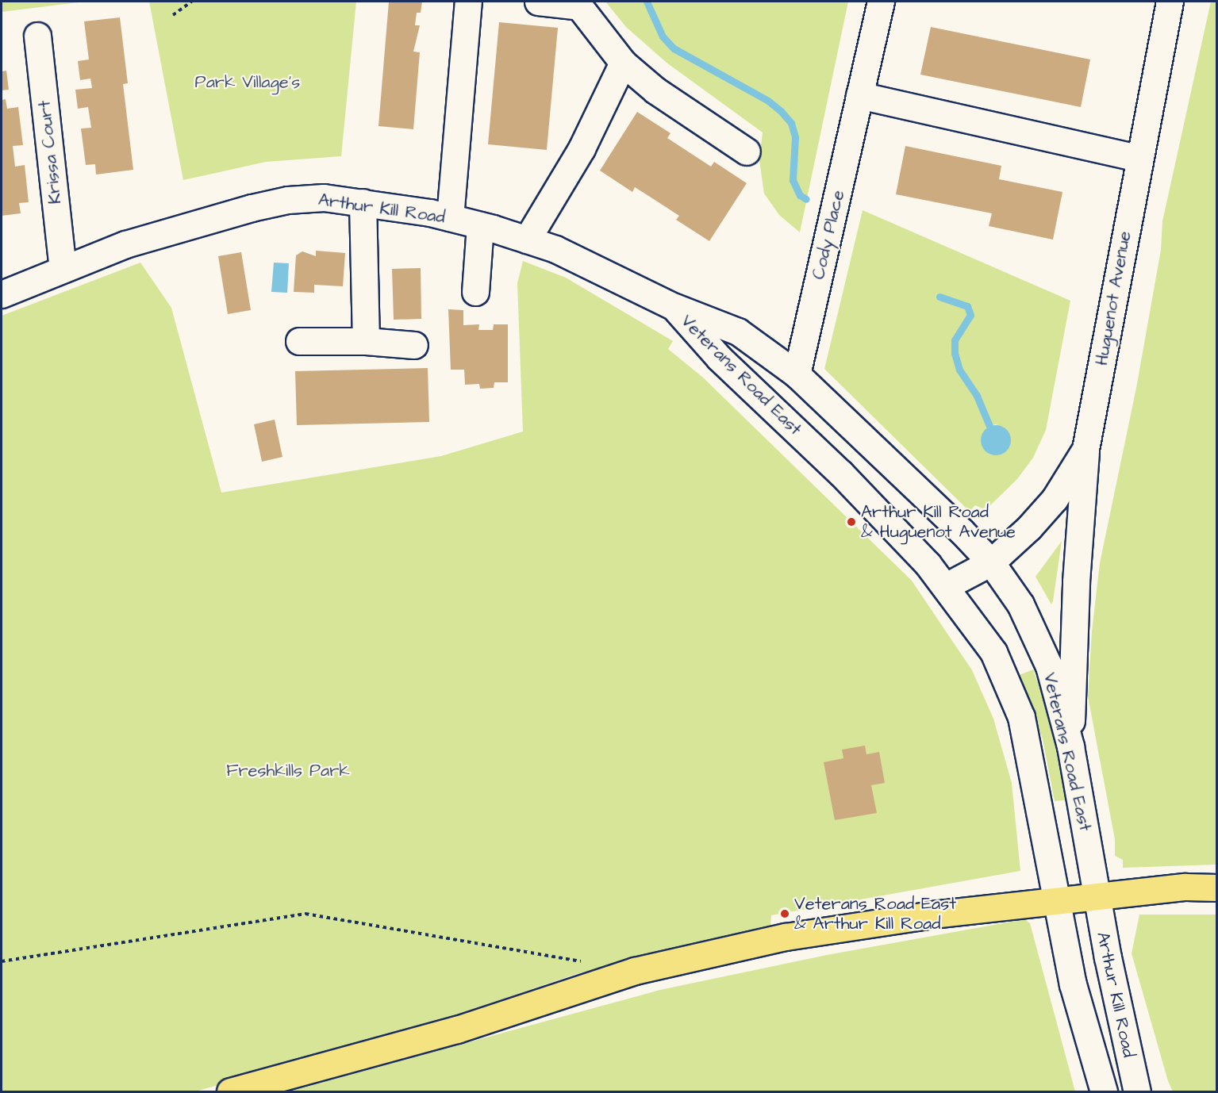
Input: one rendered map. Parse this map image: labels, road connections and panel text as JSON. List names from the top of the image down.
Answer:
{
  "streets": {
    "street": [
      "Krissa Court",
      "Arthur Kill Road",
      "Cody Place",
      "Huguenot Avenue",
      "Veterans Road East"
    ]
  },
  "crossings": [
    ["Krissa Court", "Arthur Kill Road"],
    ["Arthur Kill Road", "Veterans Road East"],
    ["Cody Place", "Veterans Road East"],
    ["Huguenot Avenue", "Veterans Road East"]
  ],
  "parks": ["Park Village's", "Freshkills Park"],
  "places": ["Arthur Kill Road & Huguenot Avenue", "Veterans Road East & Arthur Kill Road"]
}
